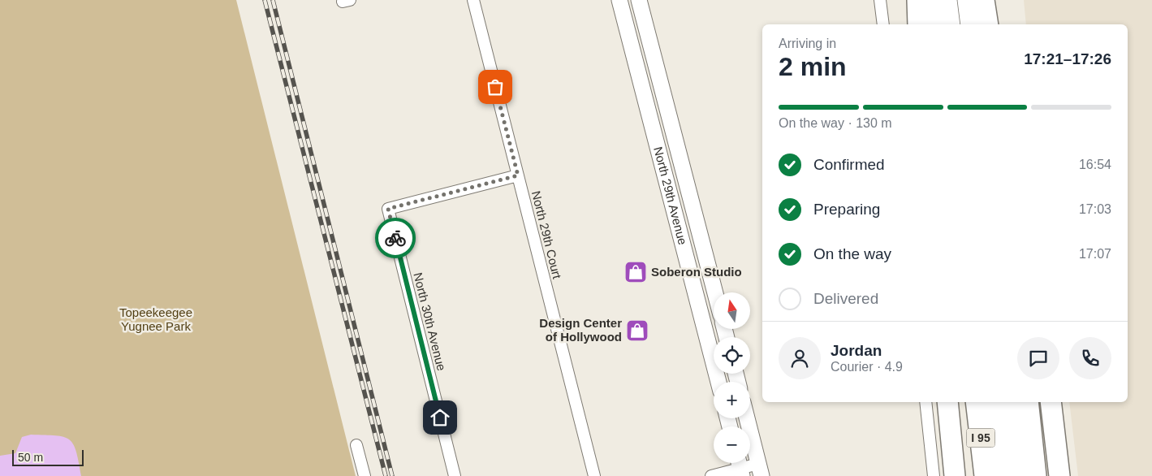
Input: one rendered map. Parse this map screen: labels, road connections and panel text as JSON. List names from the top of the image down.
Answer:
{
  "streets": {
    "highway": ["I 95"],
    "street": ["North 29th Avenue", "North 29th Court", "North 30th Avenue"]
  },
  "crossings": [
    ["North 29th Court", "North 30th Avenue"]
  ],
  "parks": ["Topeekeegee Yugnee Park"],
  "places": {
    "shop": ["Soberon Studio", "Design Center of Hollywood"]
  },
  "scale_bar": "50 m",
  "north": "top",
  "page": {
    "heading": ["2 min", "Arriving in", "17:21–17:26"],
    "panel": ["Jordan", "Courier · 4.9"],
    "bar": "On the way · 130 m",
    "list": [
      ["Confirmed", "16:54"],
      ["Preparing", "17:03"],
      ["On the way", "17:07"],
      "Delivered"
    ],
    "map_buttons": ["+", "−"],
    "scale": "50 m"
  }
}
